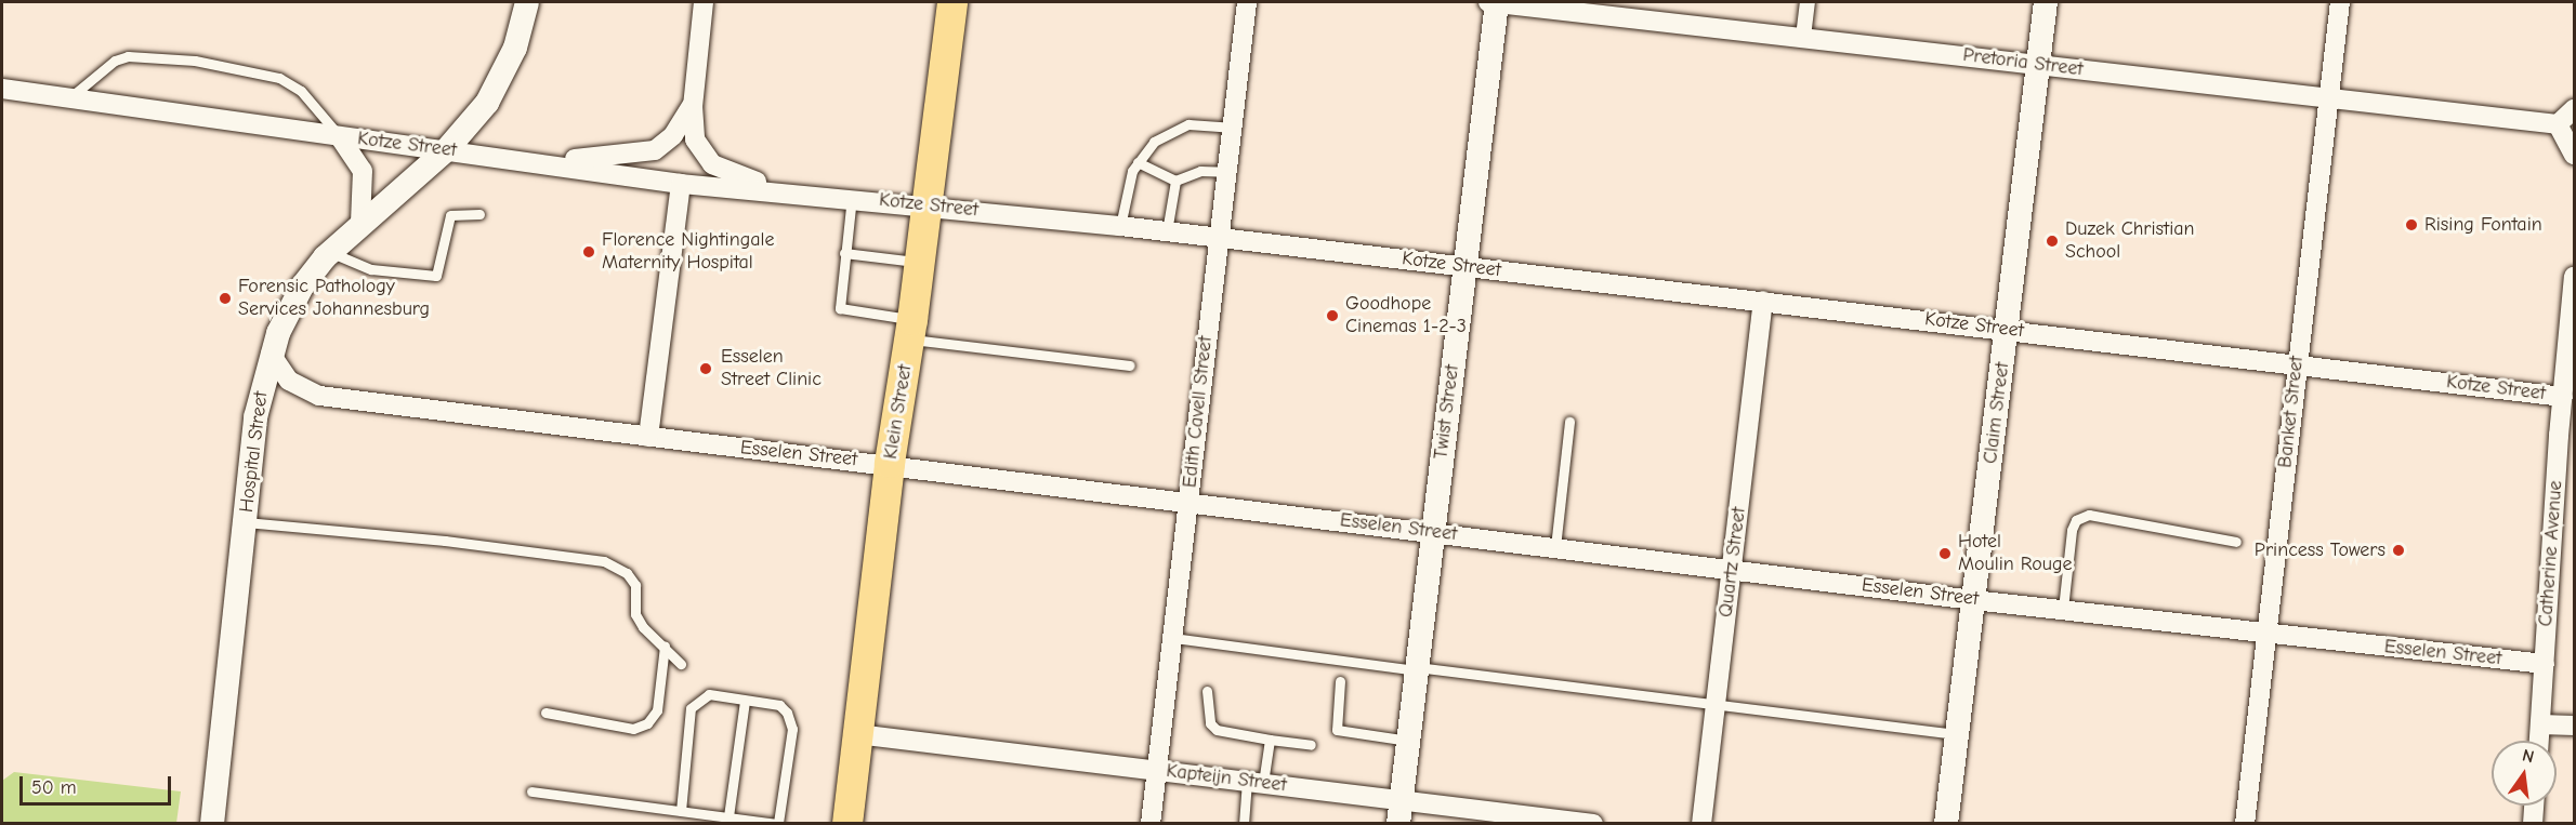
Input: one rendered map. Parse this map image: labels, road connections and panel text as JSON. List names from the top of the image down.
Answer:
{
  "streets": {
    "main road": ["Klein Street"],
    "street": [
      "Pretoria Street",
      "Kotze Street",
      "Edith Cavell Street",
      "Twist Street",
      "Banket Street",
      "Claim Street",
      "Hospital Street",
      "Esselen Street",
      "Catherine Avenue",
      "Quartz Street",
      "Kapteijn Street"
    ]
  },
  "crossings": [
    ["Pretoria Street", "Twist Street"],
    ["Pretoria Street", "Banket Street"],
    ["Pretoria Street", "Claim Street"],
    ["Kotze Street", "Klein Street"],
    ["Kotze Street", "Edith Cavell Street"],
    ["Kotze Street", "Twist Street"],
    ["Kotze Street", "Banket Street"],
    ["Kotze Street", "Claim Street"],
    ["Kotze Street", "Hospital Street"],
    ["Kotze Street", "Catherine Avenue"],
    ["Kotze Street", "Quartz Street"],
    ["Klein Street", "Esselen Street"],
    ["Klein Street", "Kapteijn Street"],
    ["Edith Cavell Street", "Esselen Street"],
    ["Edith Cavell Street", "Kapteijn Street"],
    ["Twist Street", "Esselen Street"],
    ["Twist Street", "Kapteijn Street"],
    ["Banket Street", "Esselen Street"],
    ["Claim Street", "Esselen Street"],
    ["Hospital Street", "Esselen Street"],
    ["Esselen Street", "Catherine Avenue"],
    ["Esselen Street", "Quartz Street"]
  ],
  "places": [
    "Rising Fontain",
    "Duzek Christian School",
    "Florence Nightingale Maternity Hospital",
    "Forensic Pathology Services Johannesburg",
    "Goodhope Cinemas 1-2-3",
    "Esselen Street Clinic",
    "Princess Towers",
    "Hotel Moulin Rouge"
  ],
  "scale_bar": "50 m",
  "north": "top"
}
